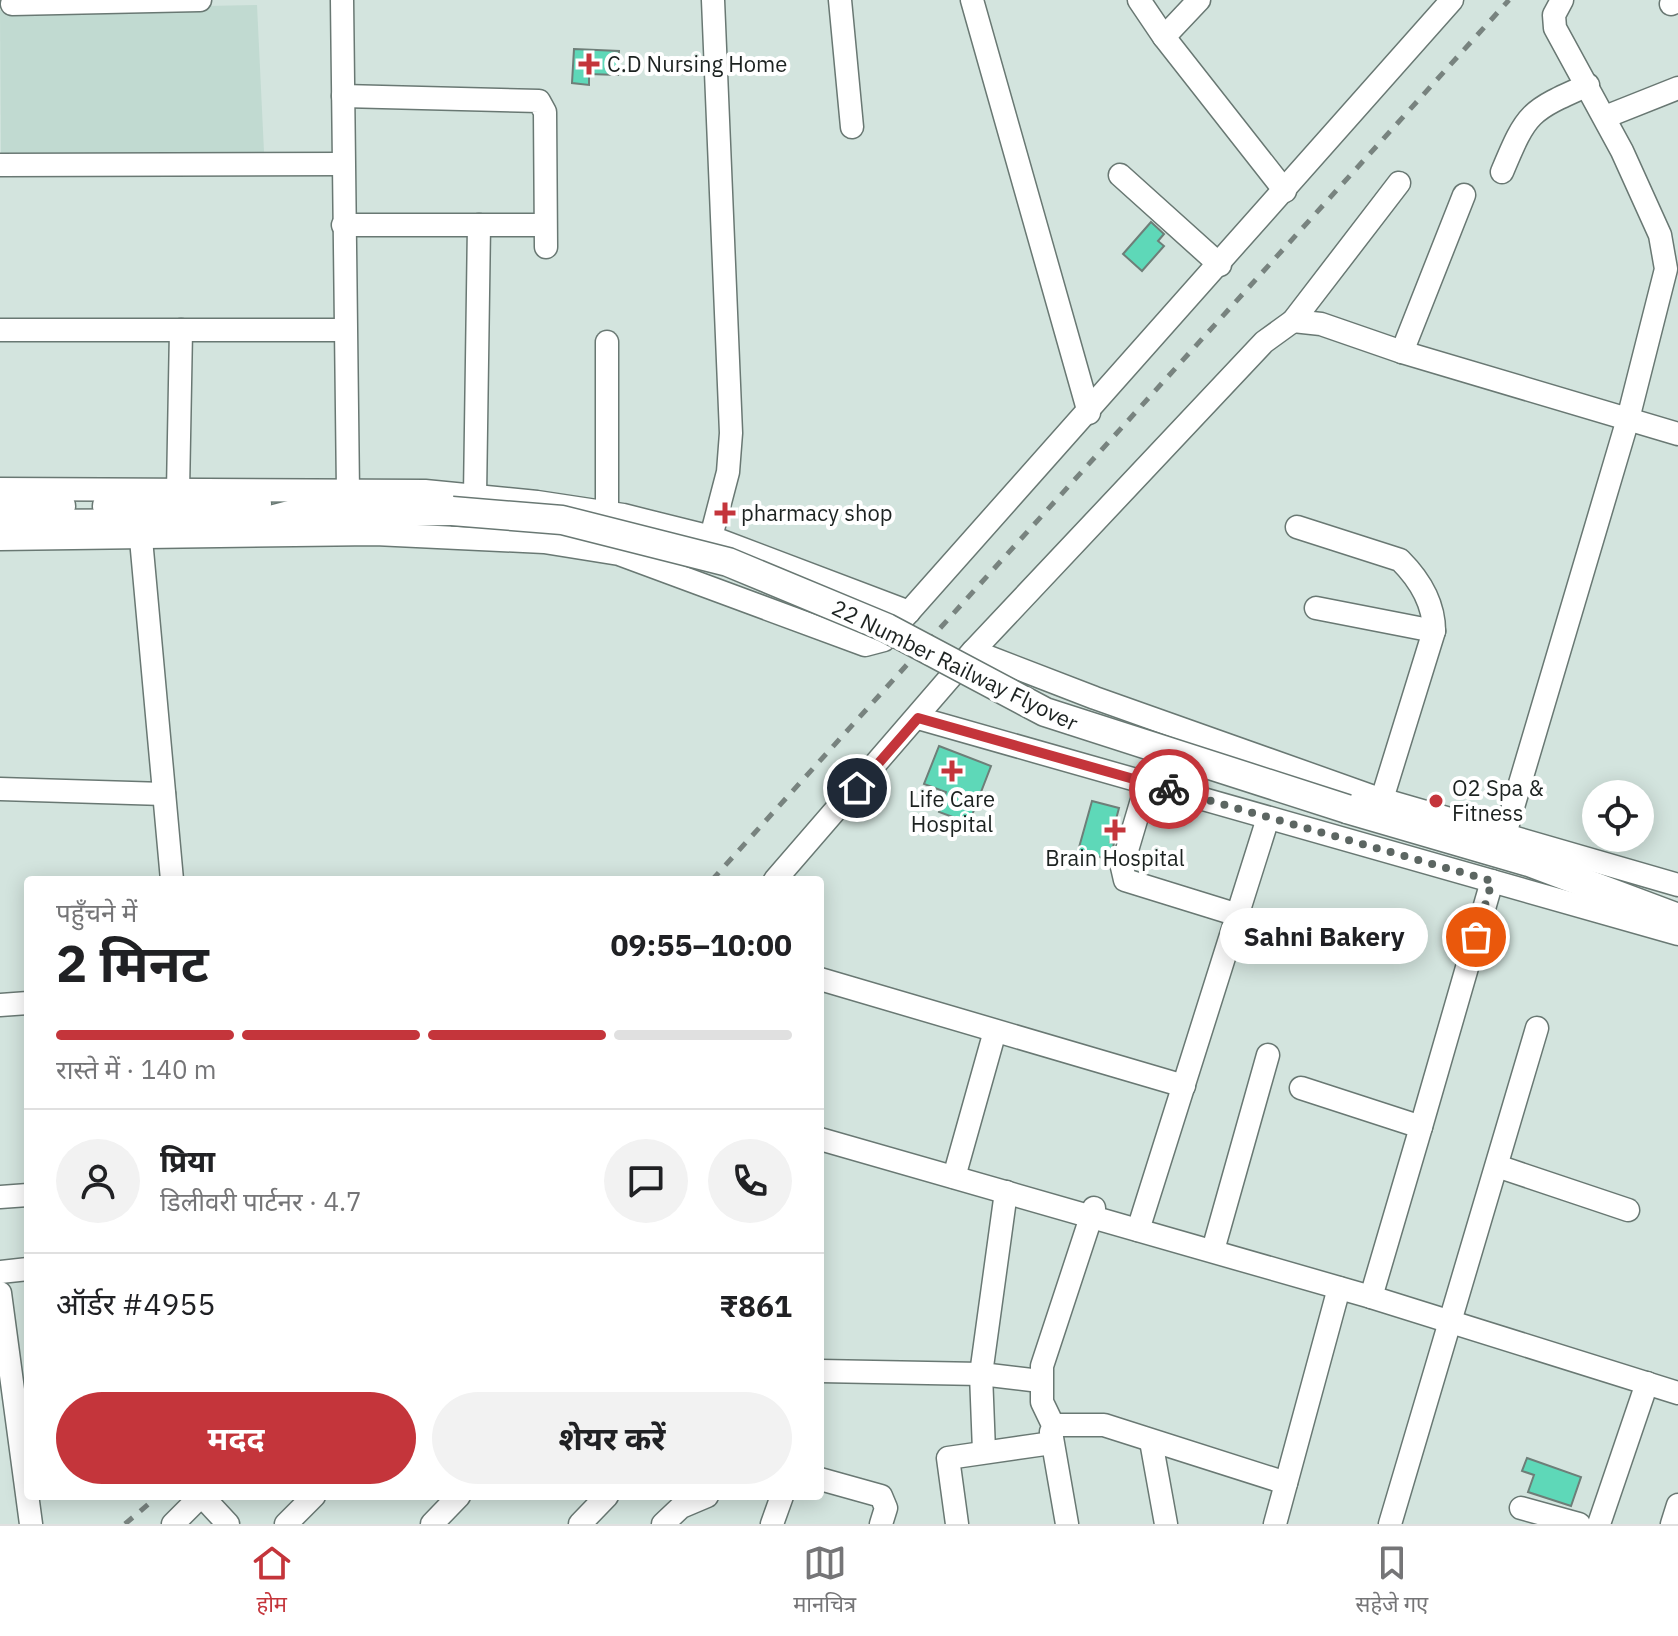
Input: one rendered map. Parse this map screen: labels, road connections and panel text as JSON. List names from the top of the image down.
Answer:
{
  "streets": {
    "main road": ["22 Number Railway Flyover"]
  },
  "places": {
    "health": [
      "C.D Nursing Home",
      "pharmacy shop",
      "Life Care Hospital",
      "Brain Hospital"
    ],
    "other": ["O2 Spa & Fitness", "Sahni Bakery"]
  },
  "page": {
    "heading": ["2 मिनट", "पहुँचने में", "09:55–10:00"],
    "panel": [
      "प्रिया",
      "डिलीवरी पार्टनर · 4.7",
      "ऑर्डर #4955",
      "₹861"
    ],
    "bubble": "Sahni Bakery",
    "bar": "रास्ते में · 140 m",
    "buttons": ["मदद", "शेयर करें"],
    "tabs": ["होम", "मानचित्र", "सहेजे गए"]
  }
}
